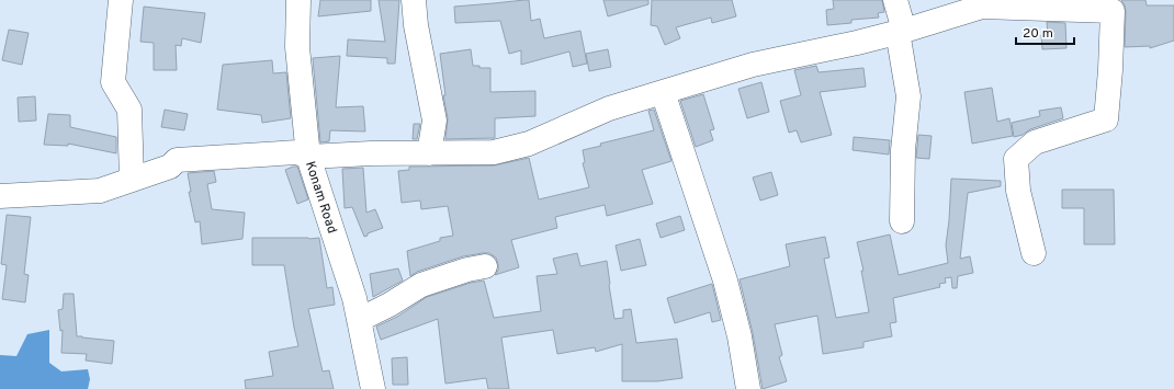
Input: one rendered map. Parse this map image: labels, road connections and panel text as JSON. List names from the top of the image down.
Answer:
{
  "streets": {
    "street": ["Konam Road"]
  },
  "scale_bar": "20 m"
}
